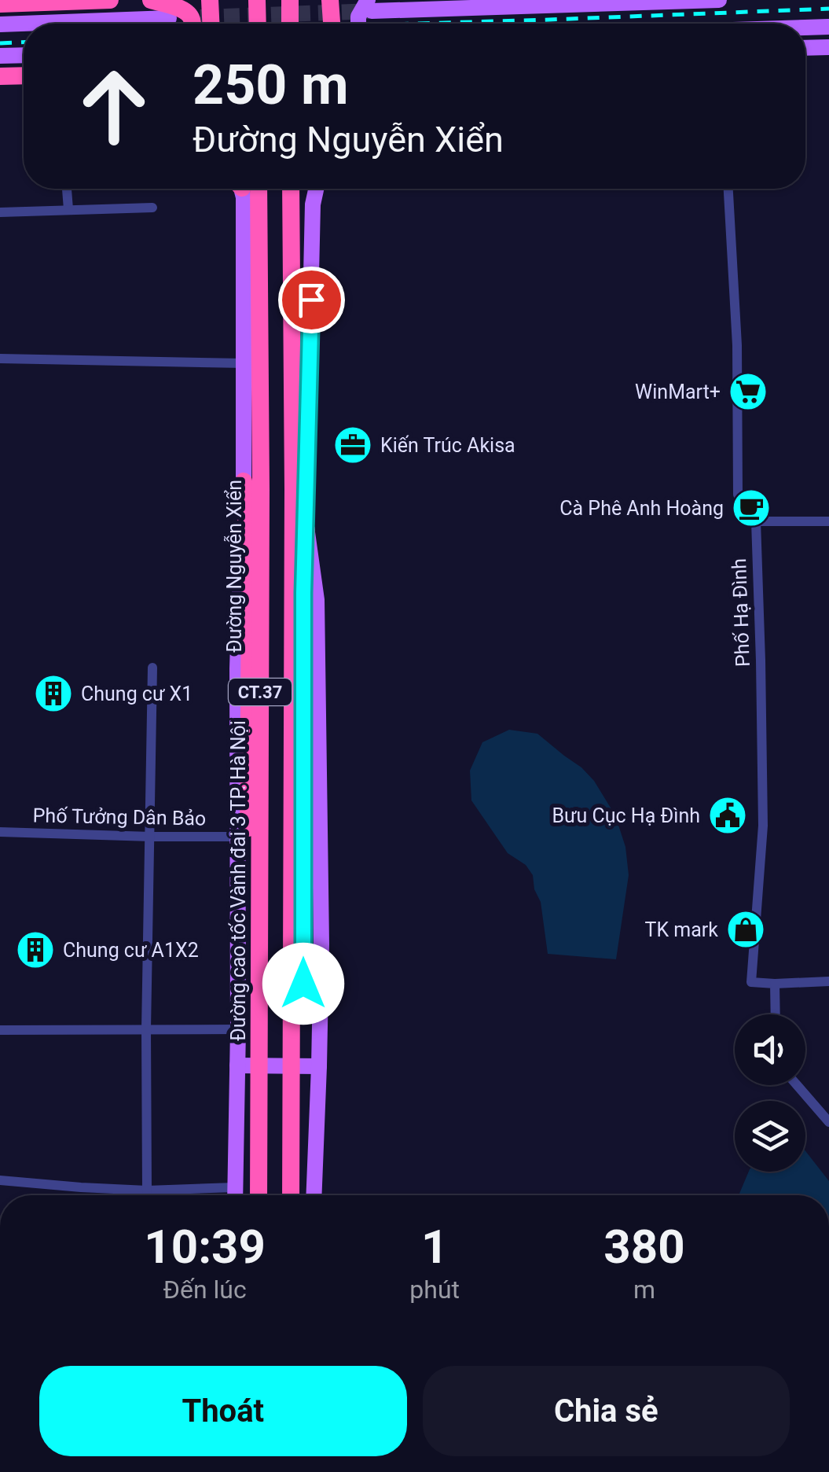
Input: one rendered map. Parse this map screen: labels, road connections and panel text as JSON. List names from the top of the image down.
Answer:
{
  "streets": {
    "highway": ["CT.37", "Đường cao tốc Vành đai 3 TP. Hà Nội"],
    "main road": ["Đường Nguyễn Xiển"],
    "street": ["Phố Hạ Đình", "Phố Tưởng Dân Bảo"]
  },
  "places": {
    "supermarket": ["WinMart+"],
    "office": ["Kiến Trúc Akisa"],
    "cafe": ["Cà Phê Anh Hoàng"],
    "building": ["Chung cư X1", "Chung cư A1X2"],
    "public building": ["Bưu Cục Hạ Đình"],
    "shop": ["TK mark"]
  },
  "page": {
    "turn": ["250 m", "Đường Nguyễn Xiển"],
    "eta": [
      "10:39",
      "Đến lúc",
      "1",
      "phút",
      "380",
      "m"
    ],
    "buttons": ["Thoát", "Chia sẻ"]
  }
}
